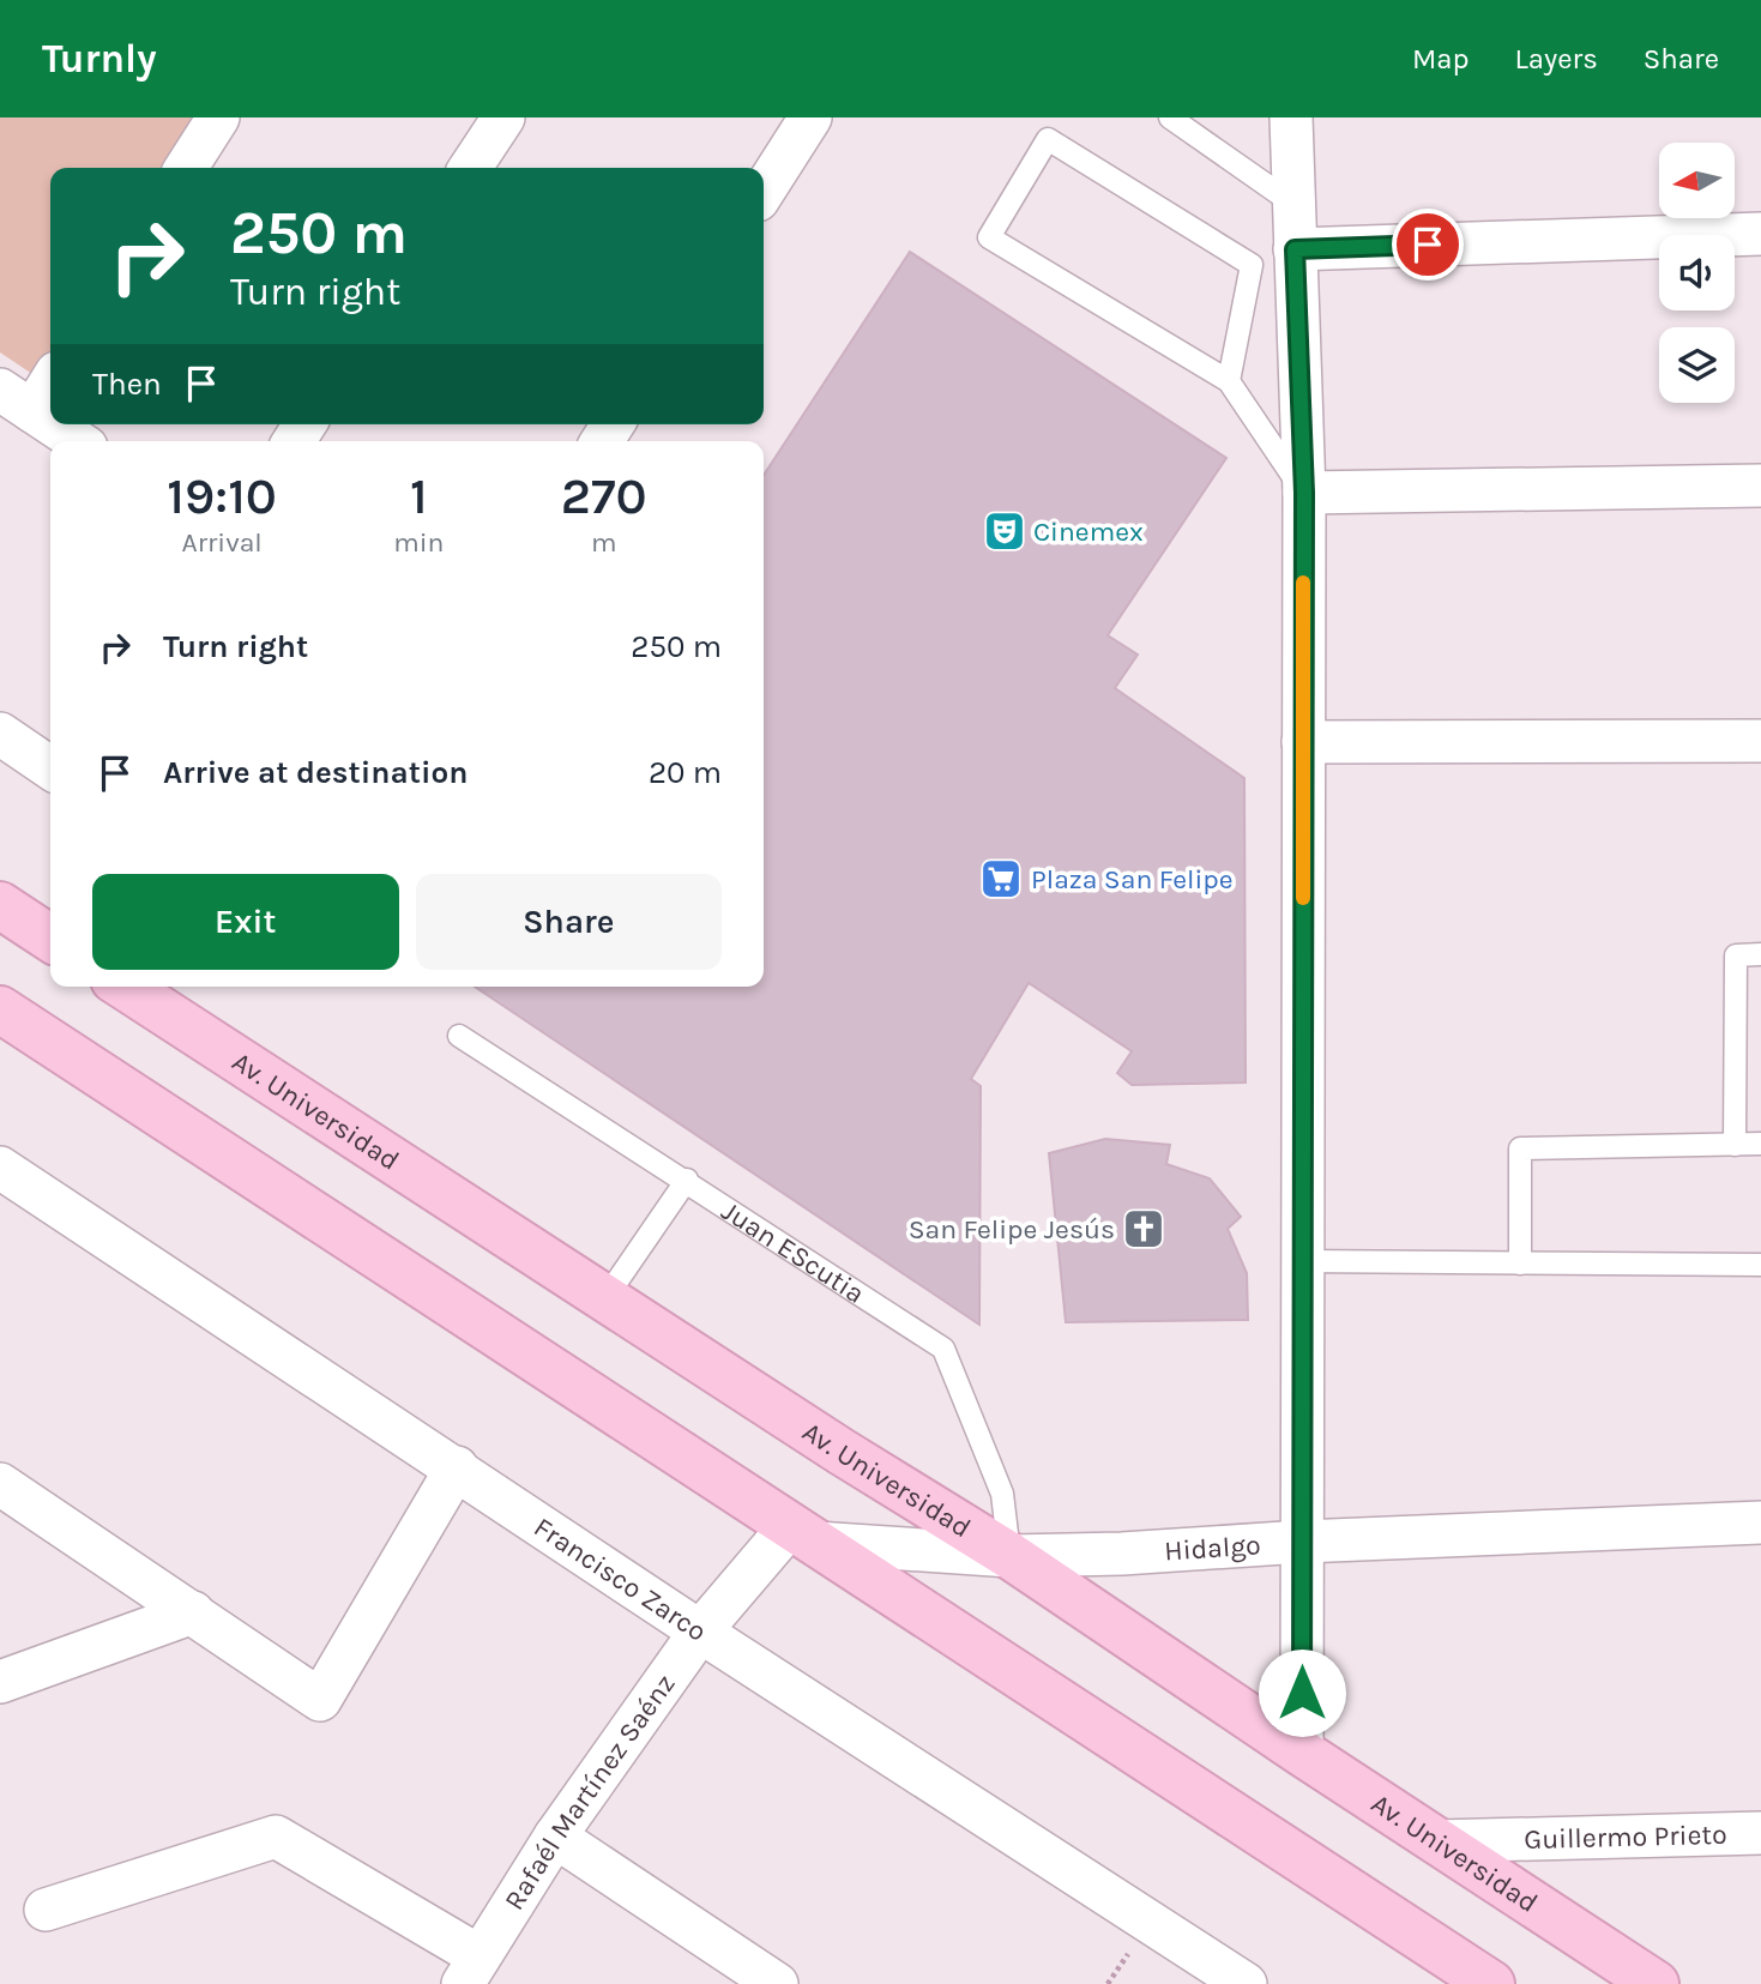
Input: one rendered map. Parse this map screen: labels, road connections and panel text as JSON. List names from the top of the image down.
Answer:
{
  "streets": {
    "main road": ["Av. Universidad"],
    "street": [
      "Hidalgo",
      "Francisco Zarco",
      "Rafaél Martínez Saénz",
      "Guillermo Prieto"
    ],
    "lane": ["Juan EScutia"]
  },
  "crossings": [
    ["Av. Universidad", "Juan EScutia"],
    ["Av. Universidad", "Hidalgo"],
    ["Av. Universidad", "Guillermo Prieto"],
    ["Juan EScutia", "Hidalgo"],
    ["Hidalgo", "Rafaél Martínez Saénz"],
    ["Francisco Zarco", "Rafaél Martínez Saénz"]
  ],
  "places": {
    "theatre": ["Cinemex"],
    "supermarket": ["Plaza San Felipe"],
    "church": ["San Felipe Jesús"]
  },
  "north": "left",
  "page": {
    "header": "Turnly",
    "nav": ["Map", "Layers", "Share"],
    "turn": ["250 m", "Turn right"],
    "then": "Then",
    "eta": [
      "19:10",
      "Arrival",
      "1",
      "min",
      "270",
      "m"
    ],
    "list": [
      {
        "name": "Turn right",
        "value": "250 m"
      },
      {
        "name": "Arrive at destination",
        "value": "20 m"
      }
    ],
    "buttons": ["Exit", "Share"]
  }
}
